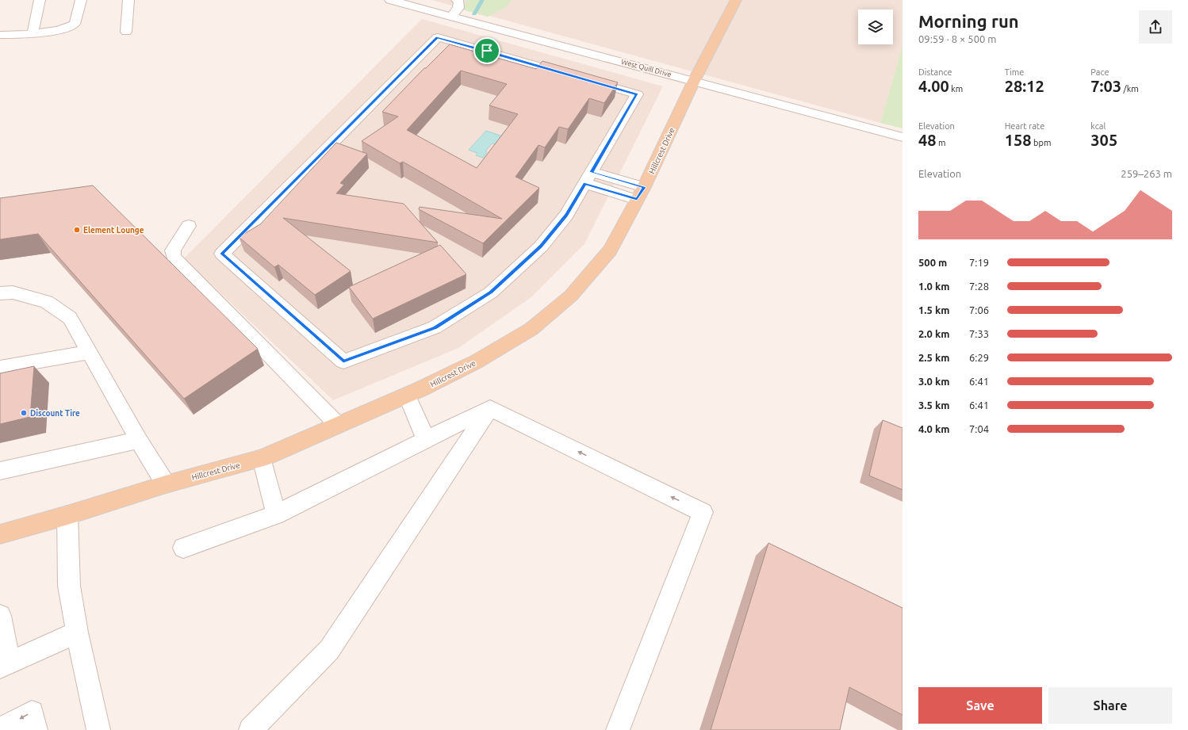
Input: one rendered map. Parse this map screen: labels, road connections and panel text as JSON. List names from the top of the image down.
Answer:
{
  "streets": {
    "main road": ["Hillcrest Drive"],
    "street": ["West Quill Drive"]
  },
  "crossings": [
    ["West Quill Drive", "Hillcrest Drive"]
  ],
  "places": ["Element Lounge", "Discount Tire"],
  "page": {
    "heading": ["Morning run", "09:59 · 8 × 500 m"],
    "stats": [
      ["Distance", "4.00 km"],
      ["Time", "28:12"],
      ["Pace", "7:03 /km"],
      ["Elevation", "48 m"],
      ["Heart rate", "158 bpm"],
      ["kcal", "305"]
    ],
    "chart": ["Elevation", "259–263 m"],
    "list": [
      {
        "name": "500 m",
        "note": "7:19"
      },
      {
        "name": "1.0 km",
        "note": "7:28"
      },
      {
        "name": "1.5 km",
        "note": "7:06"
      },
      {
        "name": "2.0 km",
        "note": "7:33"
      },
      {
        "name": "2.5 km",
        "note": "6:29"
      },
      {
        "name": "3.0 km",
        "note": "6:41"
      },
      {
        "name": "3.5 km",
        "note": "6:41"
      },
      {
        "name": "4.0 km",
        "note": "7:04"
      }
    ],
    "buttons": ["Save", "Share"]
  }
}
